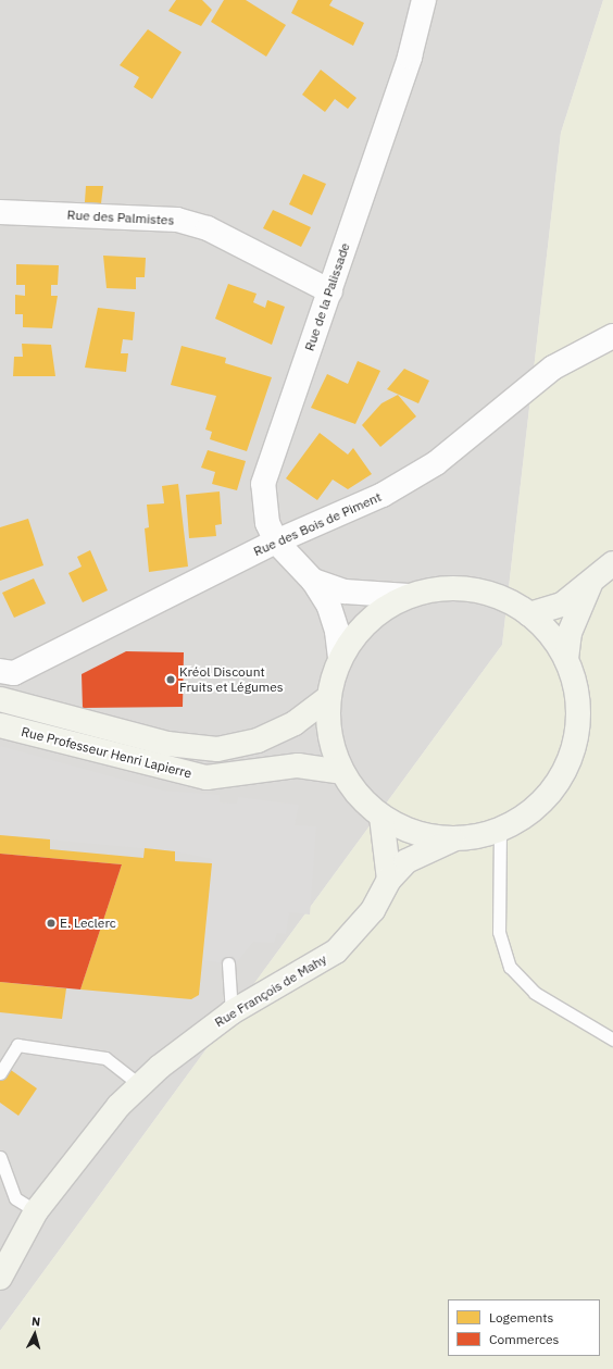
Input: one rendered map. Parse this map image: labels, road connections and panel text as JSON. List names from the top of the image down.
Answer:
{
  "streets": {
    "main road": ["Rue Professeur Henri Lapierre", "Rue François de Mahy"],
    "street": ["Rue des Palmistes", "Rue de la Palissade", "Rue des Bois de Piment"]
  },
  "crossings": [
    ["Rue des Palmistes", "Rue de la Palissade"],
    ["Rue de la Palissade", "Rue des Bois de Piment"]
  ],
  "places": ["Kréol Discount Fruits et Légumes", "E. Leclerc"],
  "legend": ["Logements", "Commerces"],
  "north": "top"
}
